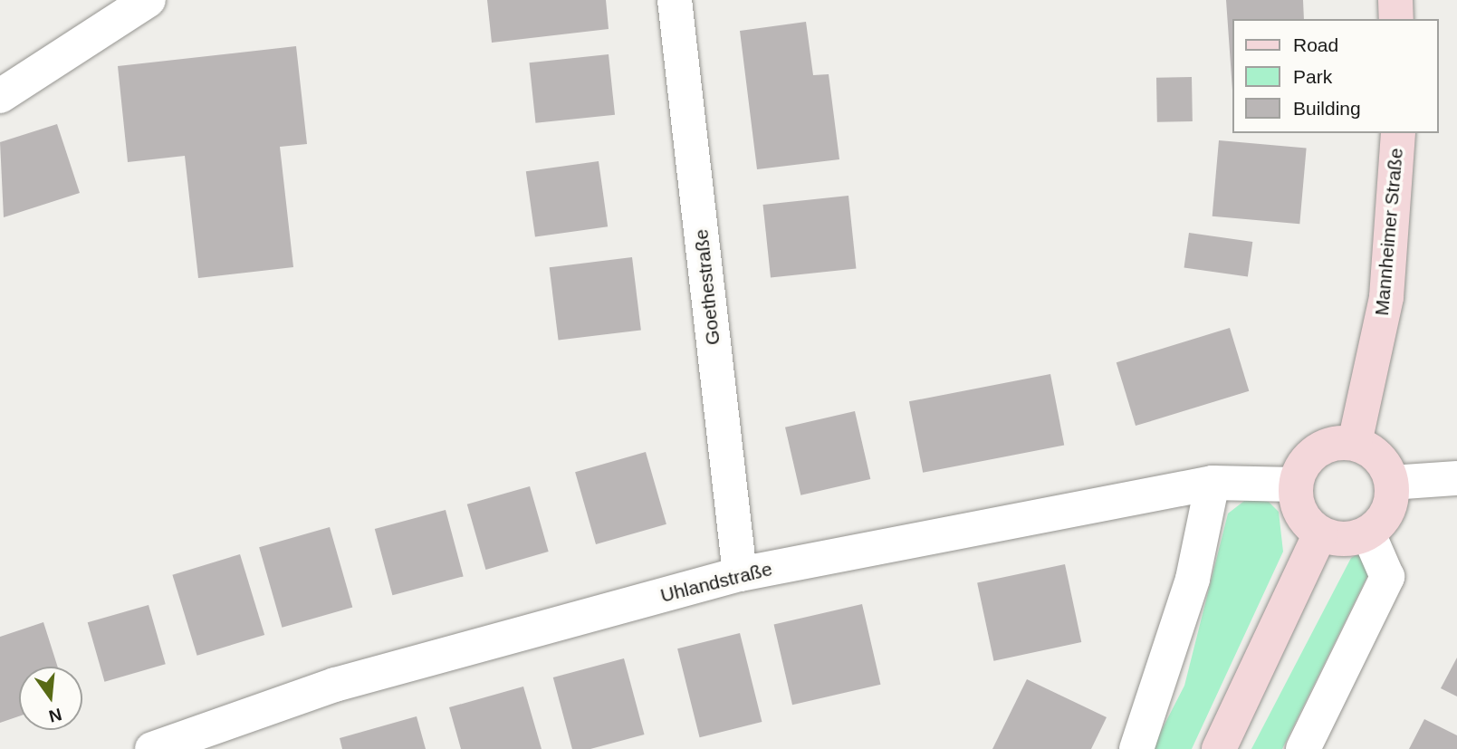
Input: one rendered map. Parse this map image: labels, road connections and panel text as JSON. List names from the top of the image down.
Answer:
{
  "streets": {
    "main road": ["Mannheimer Straße"],
    "street": ["Goethestraße", "Uhlandstraße"]
  },
  "crossings": [
    ["Mannheimer Straße", "Uhlandstraße"],
    ["Goethestraße", "Uhlandstraße"]
  ],
  "legend": ["Road", "Park", "Building"],
  "north": "bottom"
}
